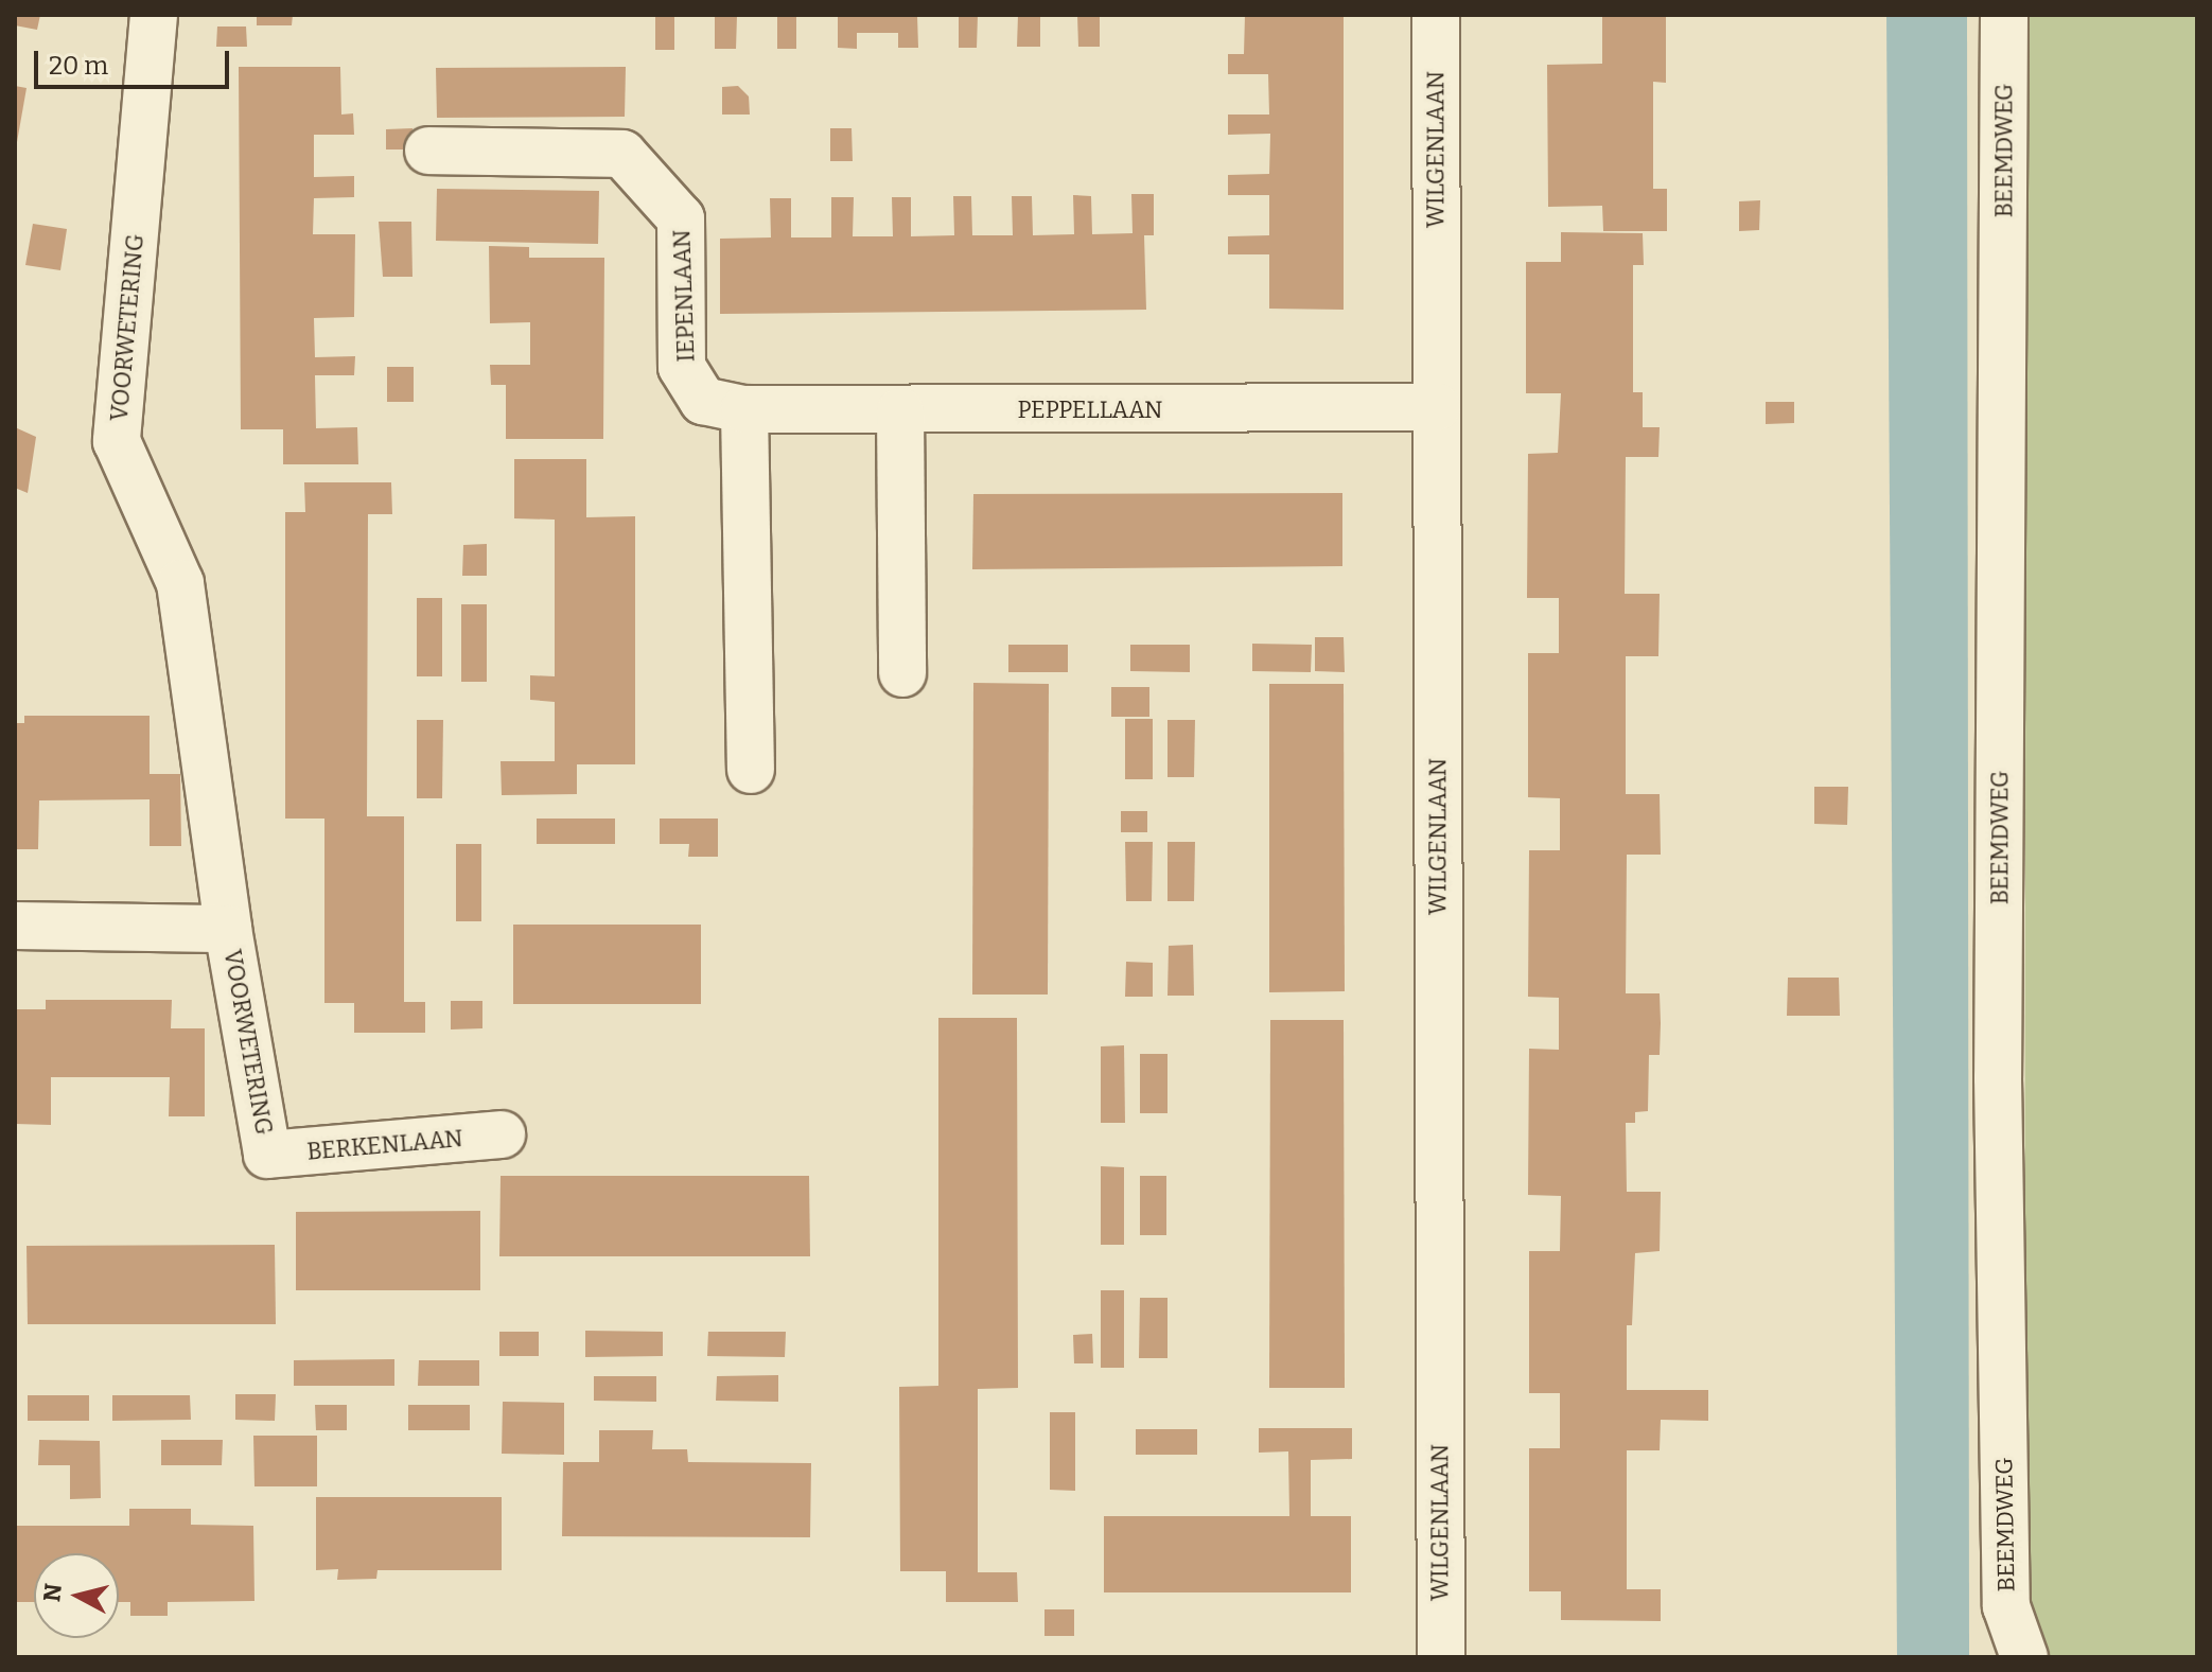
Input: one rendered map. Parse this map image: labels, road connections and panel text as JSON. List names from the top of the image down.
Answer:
{
  "streets": {
    "street": [
      "WILGENLAAN",
      "BEEMDWEG",
      "IEPENLAAN",
      "VOORWETERING",
      "PEPPELLAAN",
      "BERKENLAAN"
    ]
  },
  "crossings": [
    ["WILGENLAAN", "PEPPELLAAN"],
    ["IEPENLAAN", "PEPPELLAAN"],
    ["VOORWETERING", "BERKENLAAN"]
  ],
  "scale_bar": "20 m",
  "north": "left"
}
